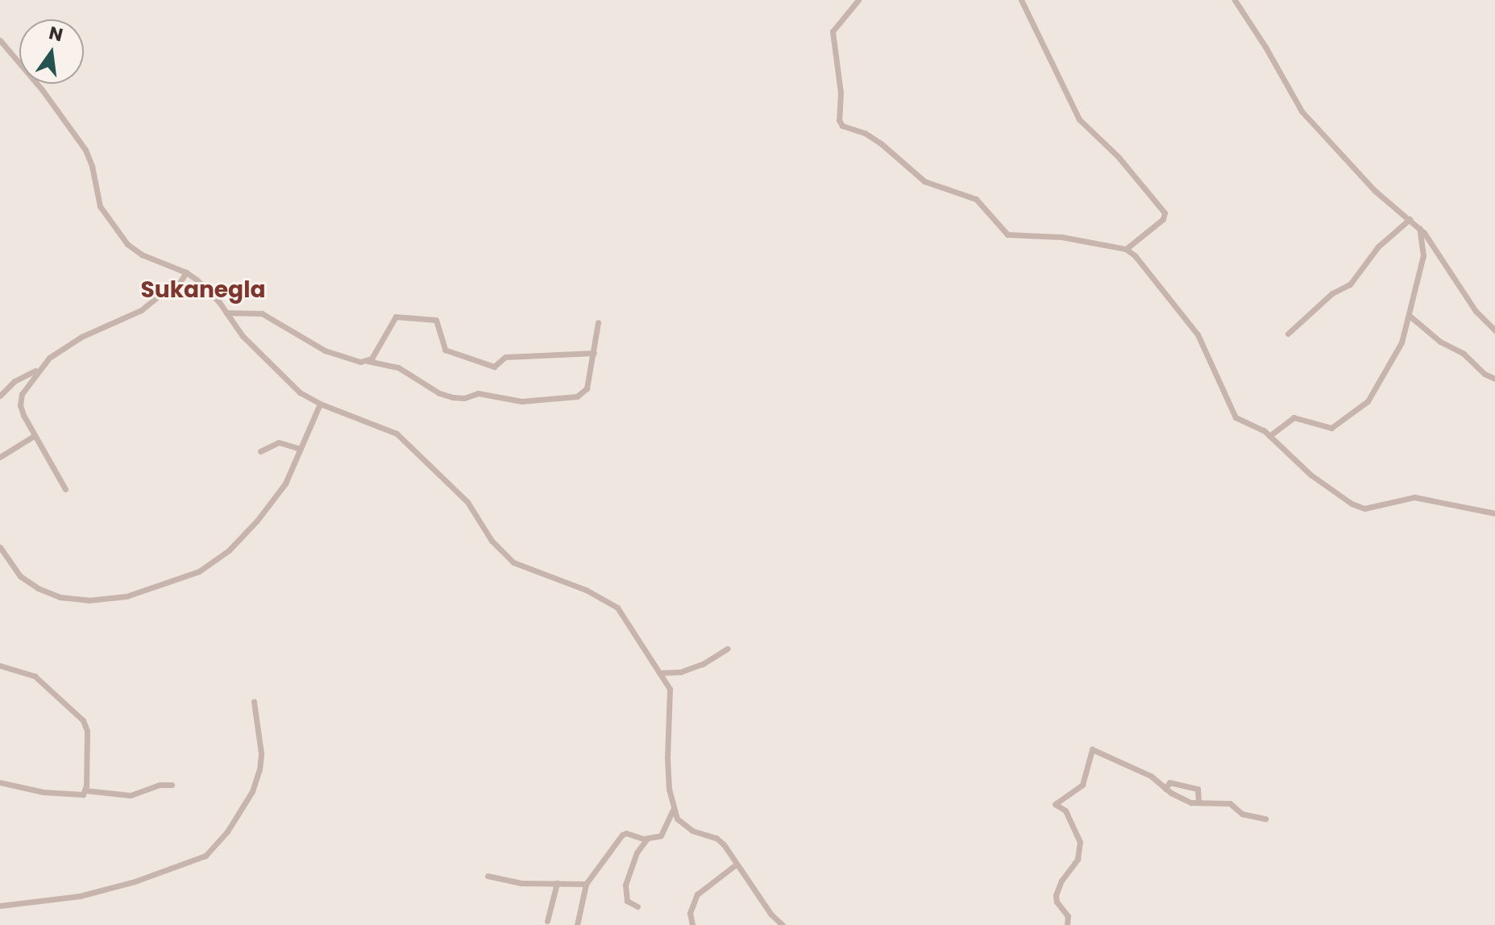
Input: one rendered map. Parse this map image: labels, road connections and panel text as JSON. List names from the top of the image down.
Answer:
{
  "districts": ["Sukanegla"],
  "north": "top"
}
